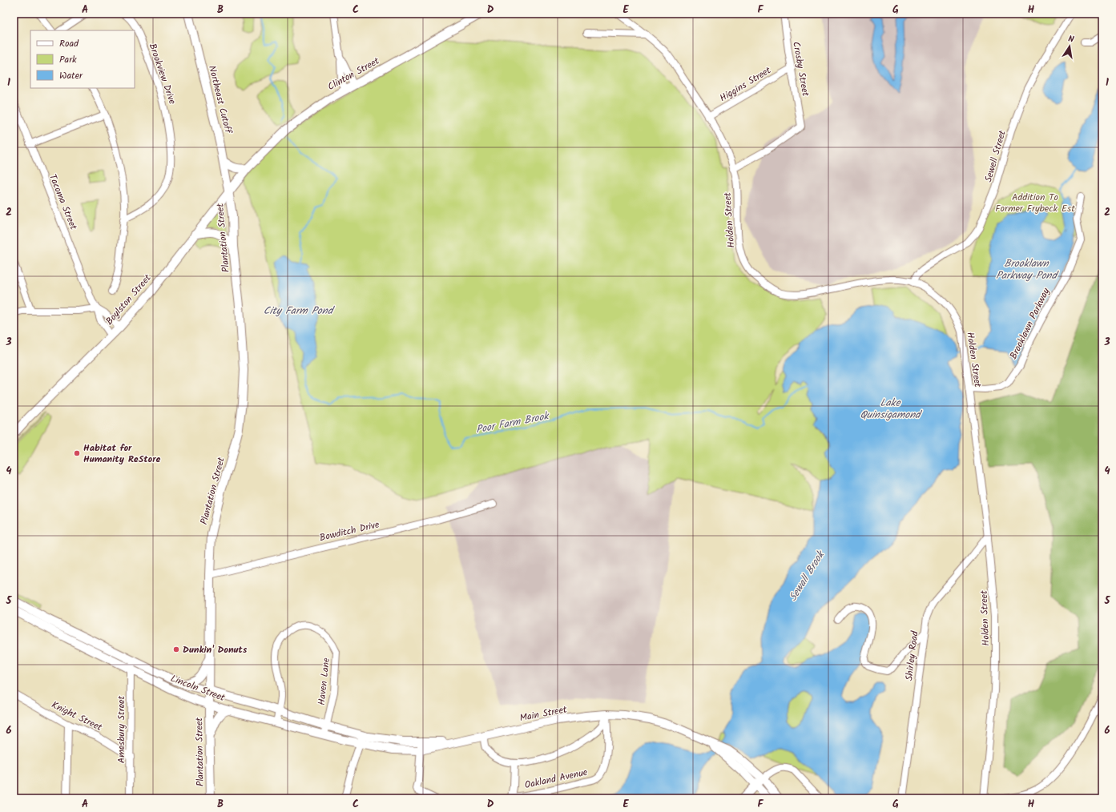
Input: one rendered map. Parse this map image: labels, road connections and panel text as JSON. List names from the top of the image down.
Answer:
{
  "streets": {
    "main road": [
      "Clinton Street",
      "Northeast Cutoff",
      "Plantation Street",
      "Boylston Street",
      "Lincoln Street",
      "Main Street"
    ],
    "street": [
      "Crosby Street",
      "Brookview Drive",
      "Higgins Street",
      "Sewell Street",
      "Tacoma Street",
      "Holden Street",
      "Brooklawn Parkway",
      "Bowditch Drive",
      "Shirley Road",
      "Haven Lane",
      "Knight Street",
      "Amesbury Street",
      "Oakland Avenue"
    ]
  },
  "crossings": [
    ["Crosby Street", "Higgins Street"],
    ["Crosby Street", "Holden Street"],
    ["Clinton Street", "Boylston Street"],
    ["Higgins Street", "Holden Street"],
    ["Northeast Cutoff", "Plantation Street"],
    ["Northeast Cutoff", "Boylston Street"],
    ["Sewell Street", "Holden Street"],
    ["Tacoma Street", "Boylston Street"],
    ["Holden Street", "Brooklawn Parkway"],
    ["Holden Street", "Shirley Road"],
    ["Plantation Street", "Boylston Street"],
    ["Plantation Street", "Bowditch Drive"],
    ["Plantation Street", "Lincoln Street"],
    ["Haven Lane", "Lincoln Street"],
    ["Lincoln Street", "Main Street"],
    ["Lincoln Street", "Amesbury Street"],
    ["Main Street", "Oakland Avenue"],
    ["Knight Street", "Amesbury Street"]
  ],
  "water": [
    "Brooklawn Parkway Pond",
    "City Farm Pond",
    "Lake Quinsigamond",
    "Poor Farm Brook",
    "Sewall Brook"
  ],
  "parks": ["Addition To Former Frybeck Est"],
  "places": ["Habitat for Humanity ReStore", "Dunkin' Donuts"],
  "legend": ["Road", "Park", "Water"],
  "north": "top",
  "grid": {
    "columns": [
      "A",
      "B",
      "C",
      "D",
      "E",
      "F",
      "G",
      "H"
    ],
    "rows": [
      "1",
      "2",
      "3",
      "4",
      "5",
      "6"
    ]
  }
}
